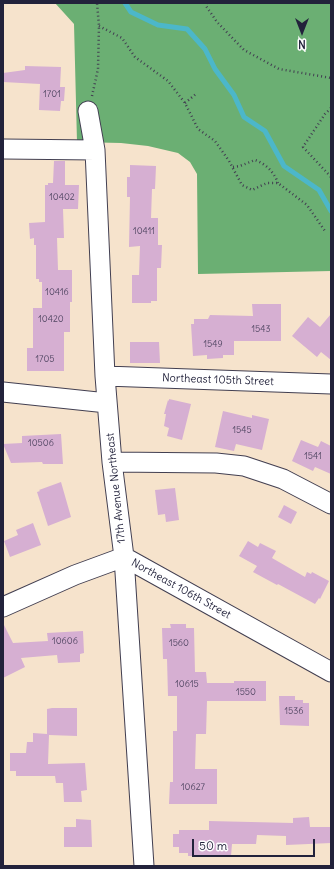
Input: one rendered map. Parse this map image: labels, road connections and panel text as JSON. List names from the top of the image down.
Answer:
{
  "streets": {
    "street": ["Northeast 105th Street", "17th Avenue Northeast", "Northeast 106th Street"]
  },
  "crossings": [
    ["Northeast 105th Street", "17th Avenue Northeast"],
    ["17th Avenue Northeast", "Northeast 106th Street"]
  ],
  "house_numbers": [
    "1701",
    "10402",
    "10411",
    "10416",
    "10420",
    "1543",
    "1549",
    "1705",
    "1545",
    "10506",
    "1541",
    "10606",
    "1560",
    "10615",
    "1550",
    "1536",
    "10627"
  ],
  "scale_bar": "50 m",
  "north": "bottom"
}
